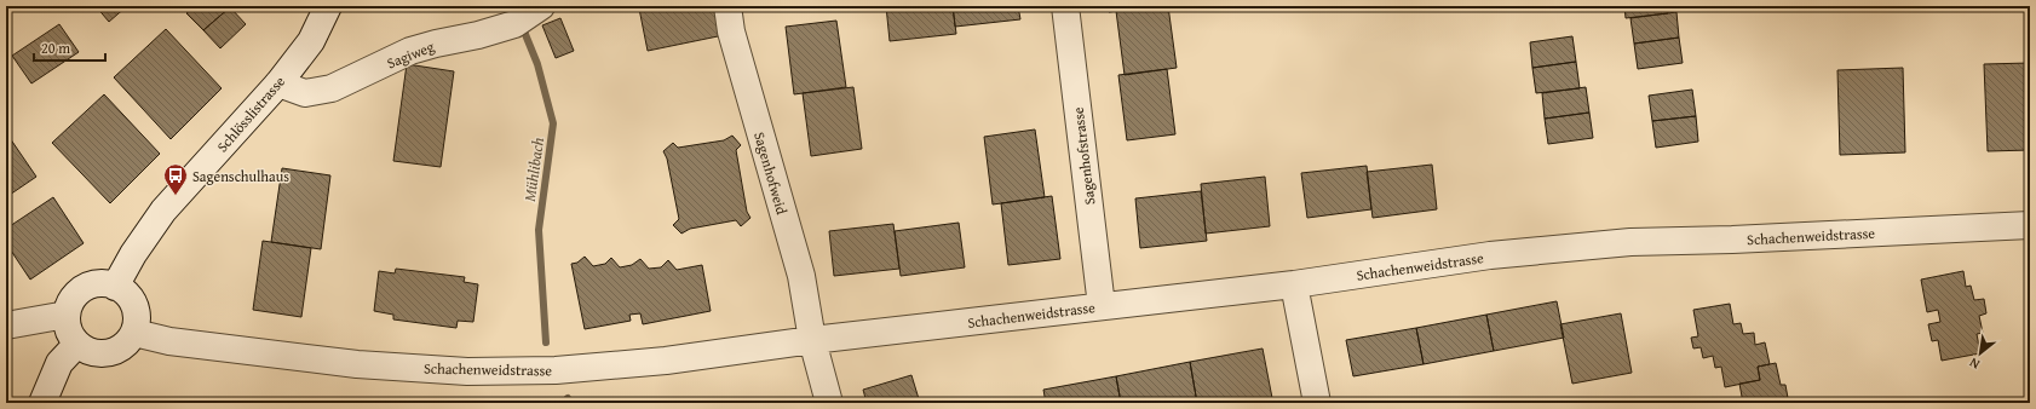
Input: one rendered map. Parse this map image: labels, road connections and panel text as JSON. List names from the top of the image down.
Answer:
{
  "streets": {
    "street": [
      "Sagiweg",
      "Schlösslistrasse",
      "Sagenhofstrasse",
      "Sagenhofweid",
      "Schachenweidstrasse"
    ]
  },
  "crossings": [
    ["Sagiweg", "Schlösslistrasse"],
    ["Schlösslistrasse", "Schachenweidstrasse"],
    ["Sagenhofstrasse", "Schachenweidstrasse"],
    ["Sagenhofweid", "Schachenweidstrasse"]
  ],
  "water": ["Mühlibach"],
  "places": {
    "bus stop": ["Sagenschulhaus"]
  },
  "scale_bar": "20 m",
  "north": "bottom left"
}
